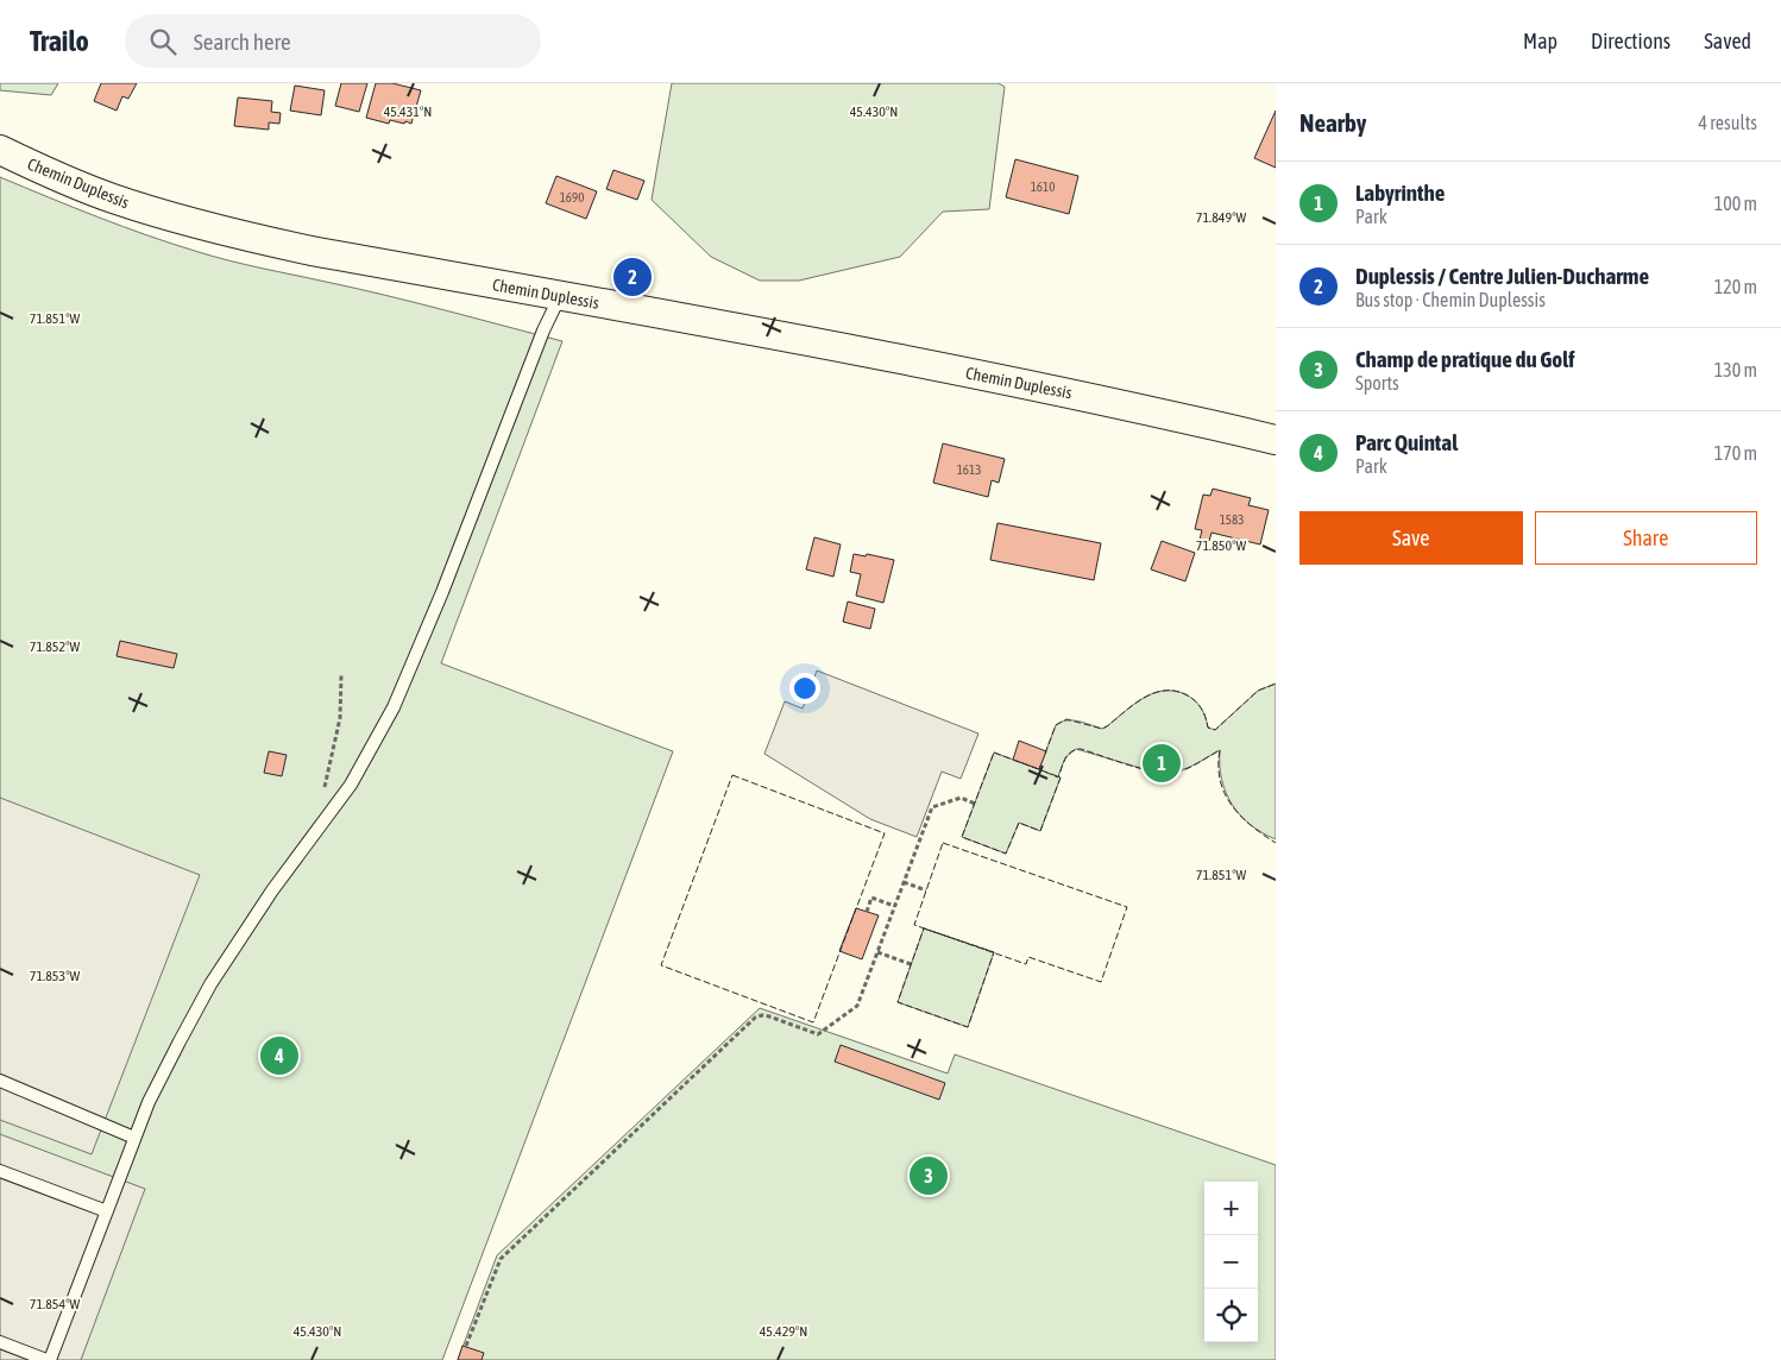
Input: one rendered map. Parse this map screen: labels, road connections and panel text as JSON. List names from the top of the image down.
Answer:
{
  "streets": {
    "street": ["Chemin Duplessis"]
  },
  "house_numbers": [
    "1610",
    "1690",
    "1613",
    "1583"
  ],
  "page": {
    "header": "Trailo",
    "search": "Search here",
    "nav": ["Map", "Directions", "Saved"],
    "heading": ["Nearby", "4 results"],
    "list": [
      {
        "mark": "1",
        "name": "Labyrinthe",
        "note": "Park",
        "value": "100 m"
      },
      {
        "mark": "2",
        "name": "Duplessis / Centre Julien-Ducharme",
        "note": "Bus stop · Chemin Duplessis",
        "value": "120 m"
      },
      {
        "mark": "3",
        "name": "Champ de pratique du Golf",
        "note": "Sports",
        "value": "130 m"
      },
      {
        "mark": "4",
        "name": "Parc Quintal",
        "note": "Park",
        "value": "170 m"
      }
    ],
    "pins": [
      "2",
      "1",
      "4",
      "3"
    ],
    "buttons": ["Save", "Share"],
    "map_buttons": ["+", "−"]
  },
  "coordinates": [
    "45.431°N",
    "45.430°N",
    "71.849°W",
    "71.851°W",
    "71.850°W",
    "71.852°W",
    "71.853°W",
    "71.854°W",
    "45.429°N"
  ]
}
